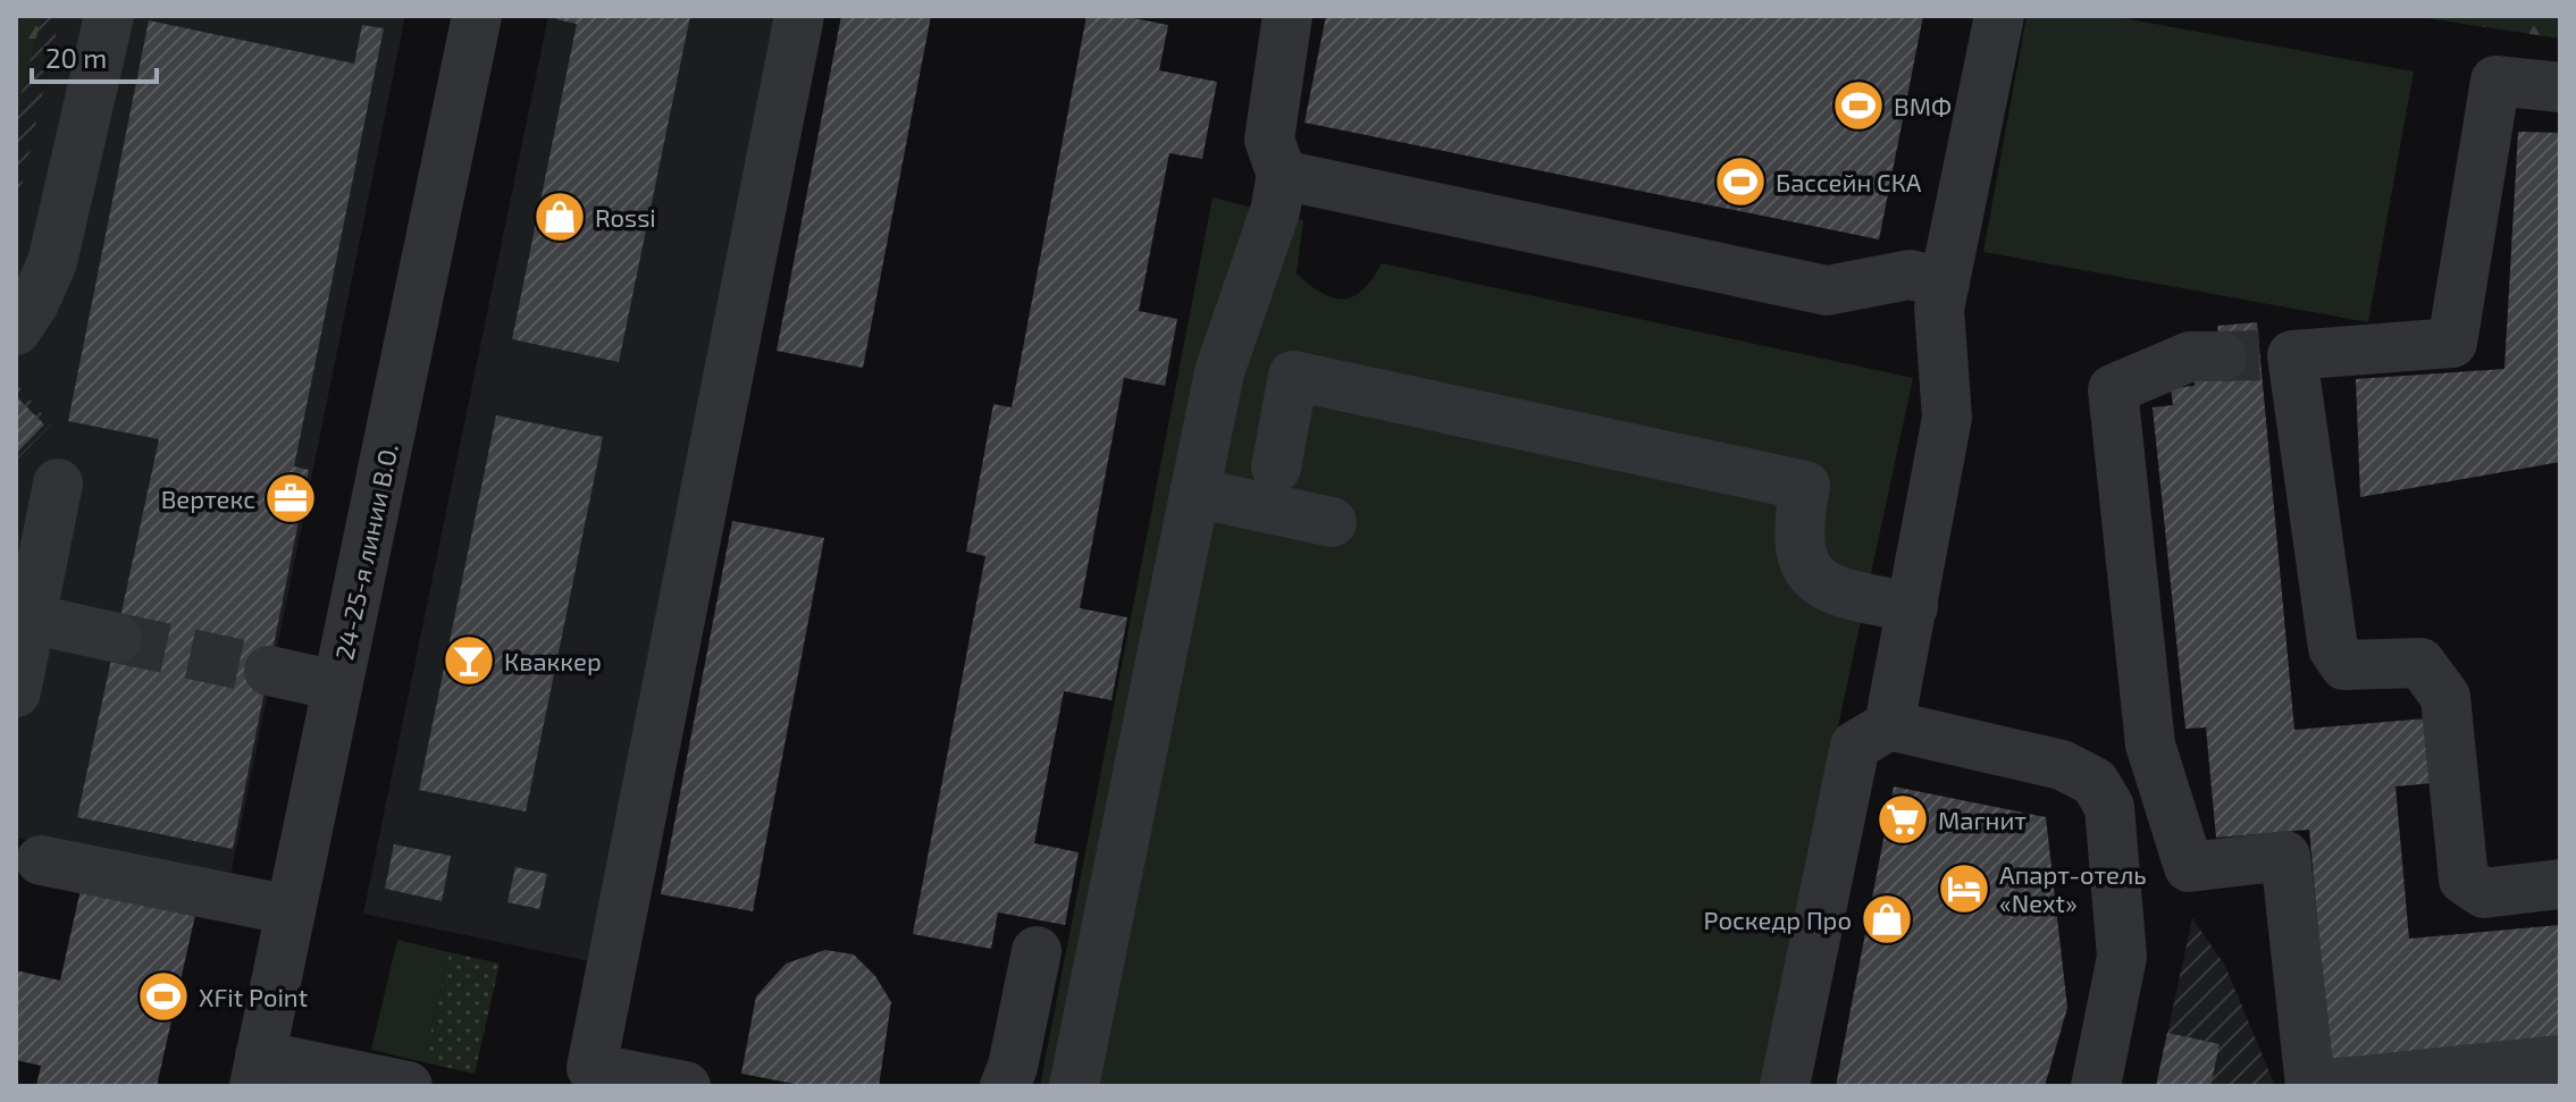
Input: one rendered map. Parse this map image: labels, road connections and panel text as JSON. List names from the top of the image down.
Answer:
{
  "streets": {
    "street": ["24-25-я линии В.О."]
  },
  "places": {
    "sports": ["ВМФ", "Бассейн СКА", "XFit Point"],
    "shop": ["Rossi", "Роскедр Про"],
    "office": ["Вертекс"],
    "bar": ["Кваккер"],
    "supermarket": ["Магнит"],
    "hotel": ["Апарт-отель «Next»"]
  },
  "scale_bar": "20 m"
}
